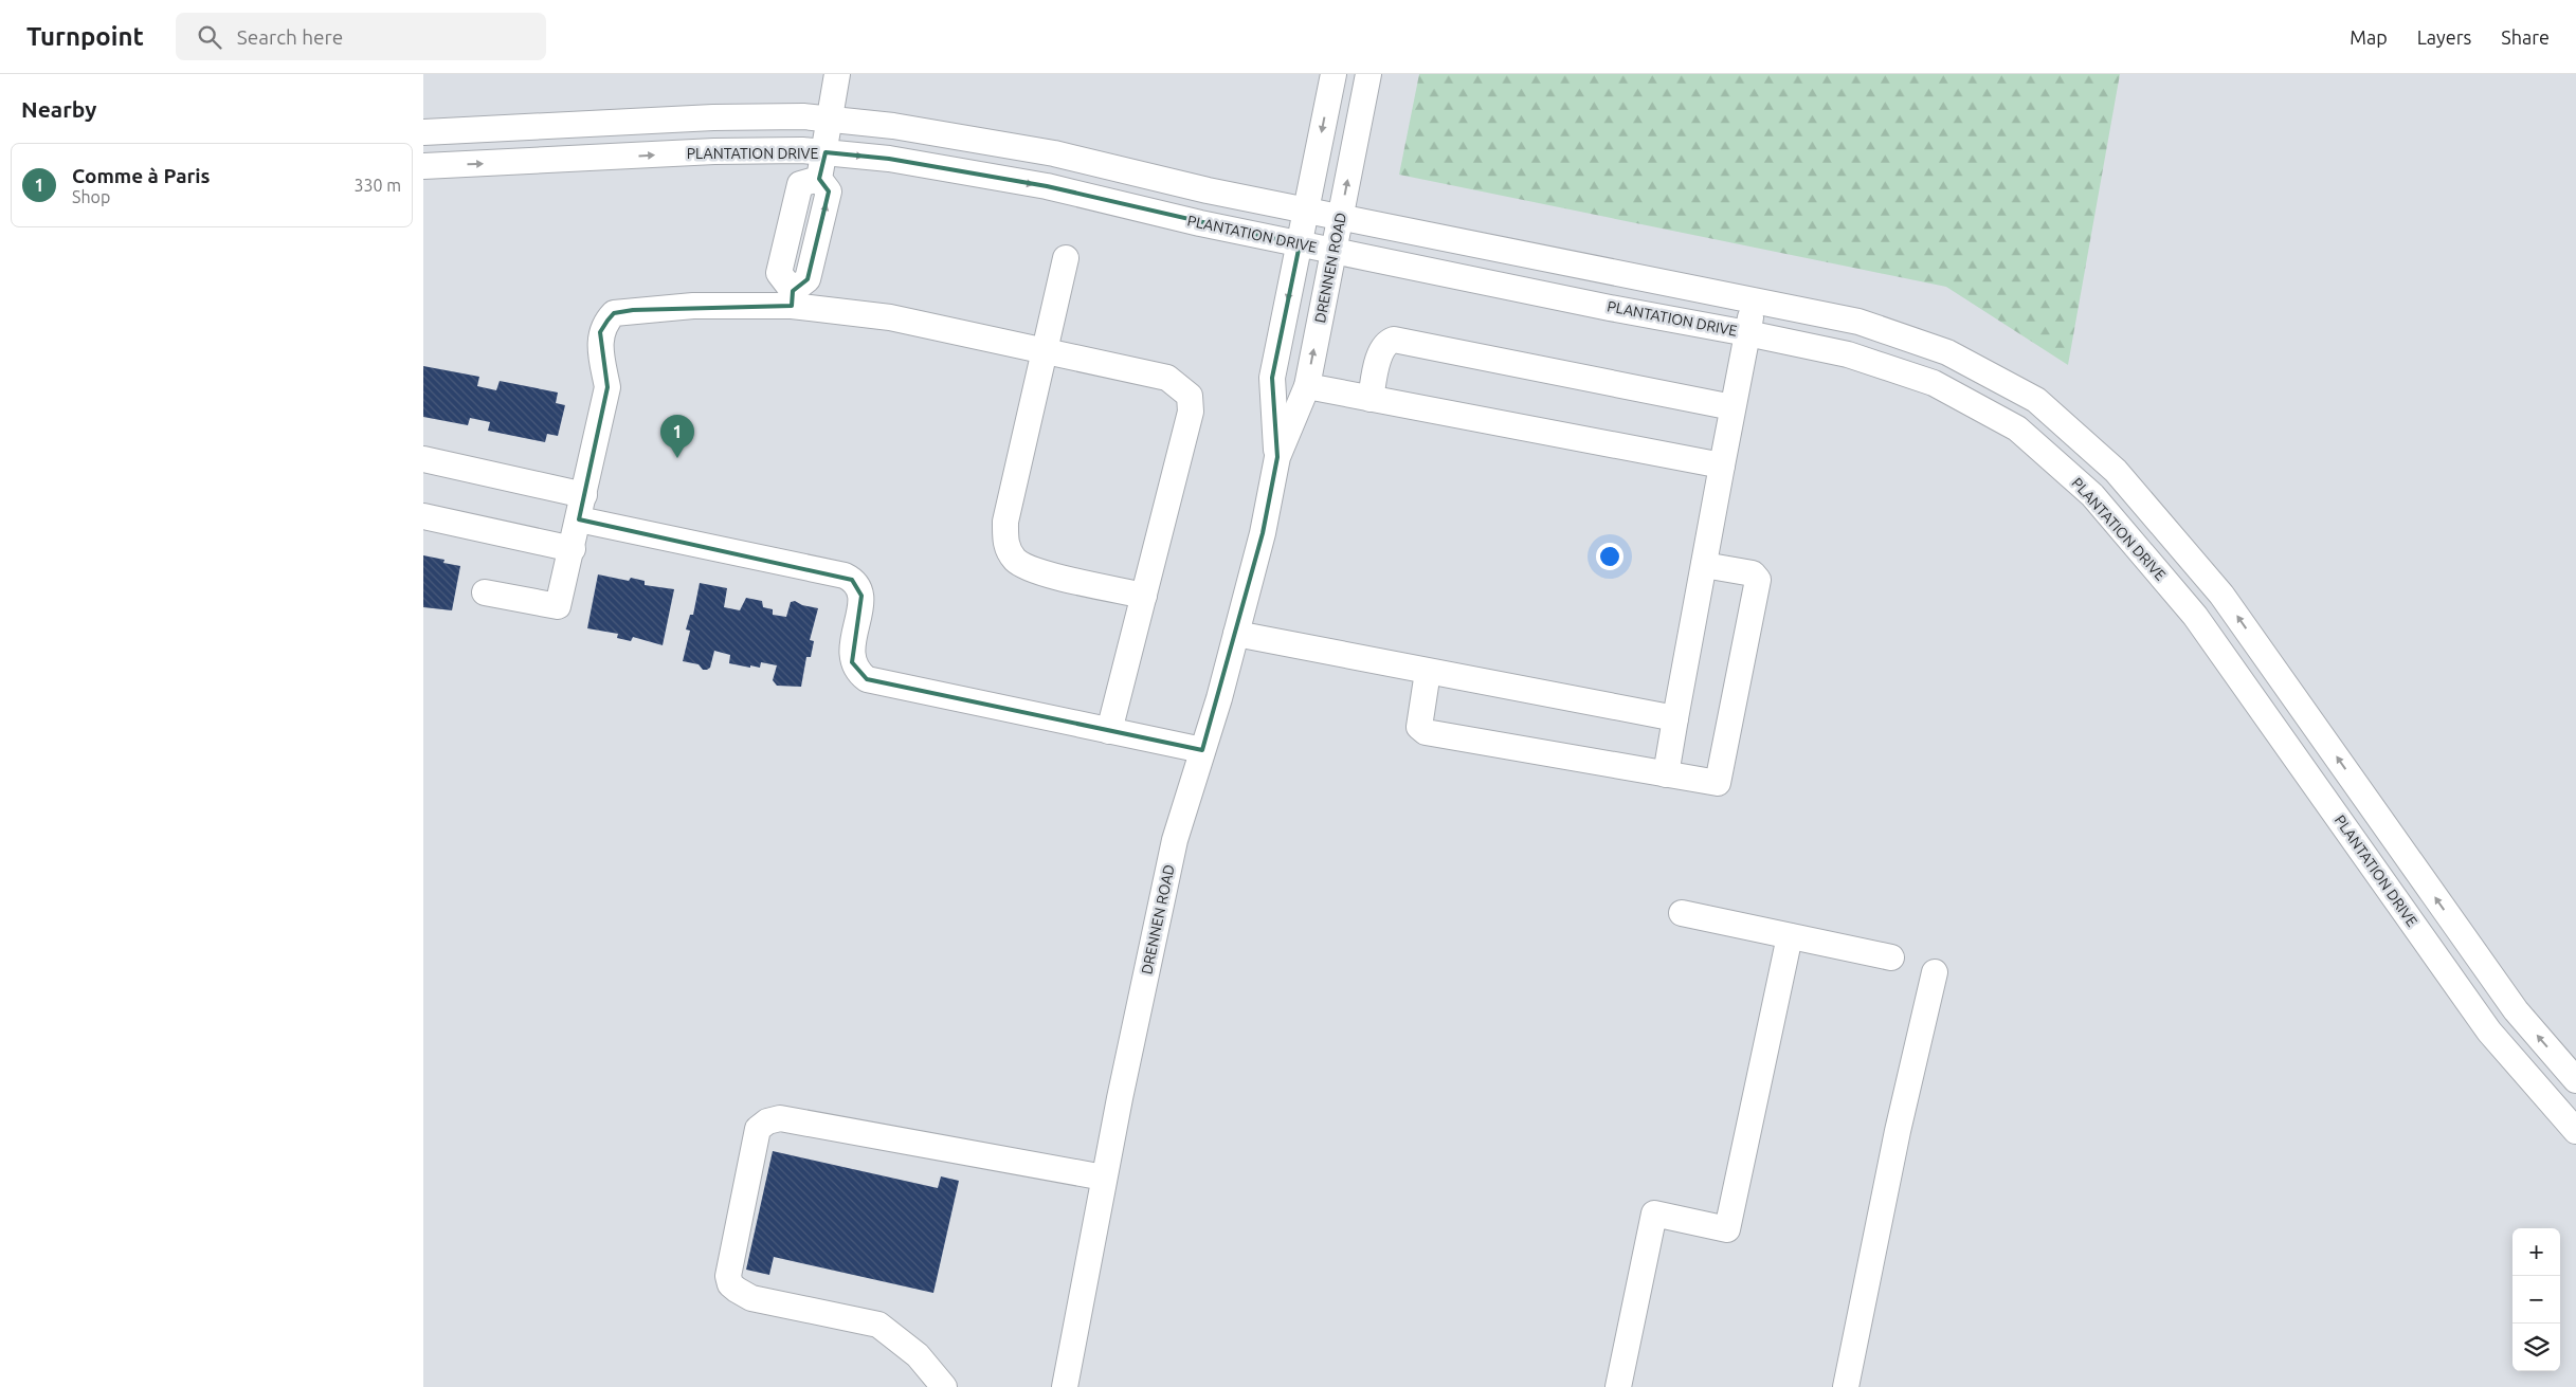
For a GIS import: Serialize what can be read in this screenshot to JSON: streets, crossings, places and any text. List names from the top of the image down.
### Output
{
  "streets": {
    "street": ["PLANTATION DRIVE", "DRENNEN ROAD"]
  },
  "crossings": [
    ["PLANTATION DRIVE", "DRENNEN ROAD"]
  ],
  "page": {
    "header": "Turnpoint",
    "search": "Search here",
    "nav": ["Map", "Layers", "Share"],
    "heading": "Nearby",
    "list": [
      {
        "mark": "1",
        "name": "Comme à Paris",
        "note": "Shop",
        "value": "330 m"
      }
    ],
    "pins": "1",
    "map_buttons": ["+", "−"]
  }
}
